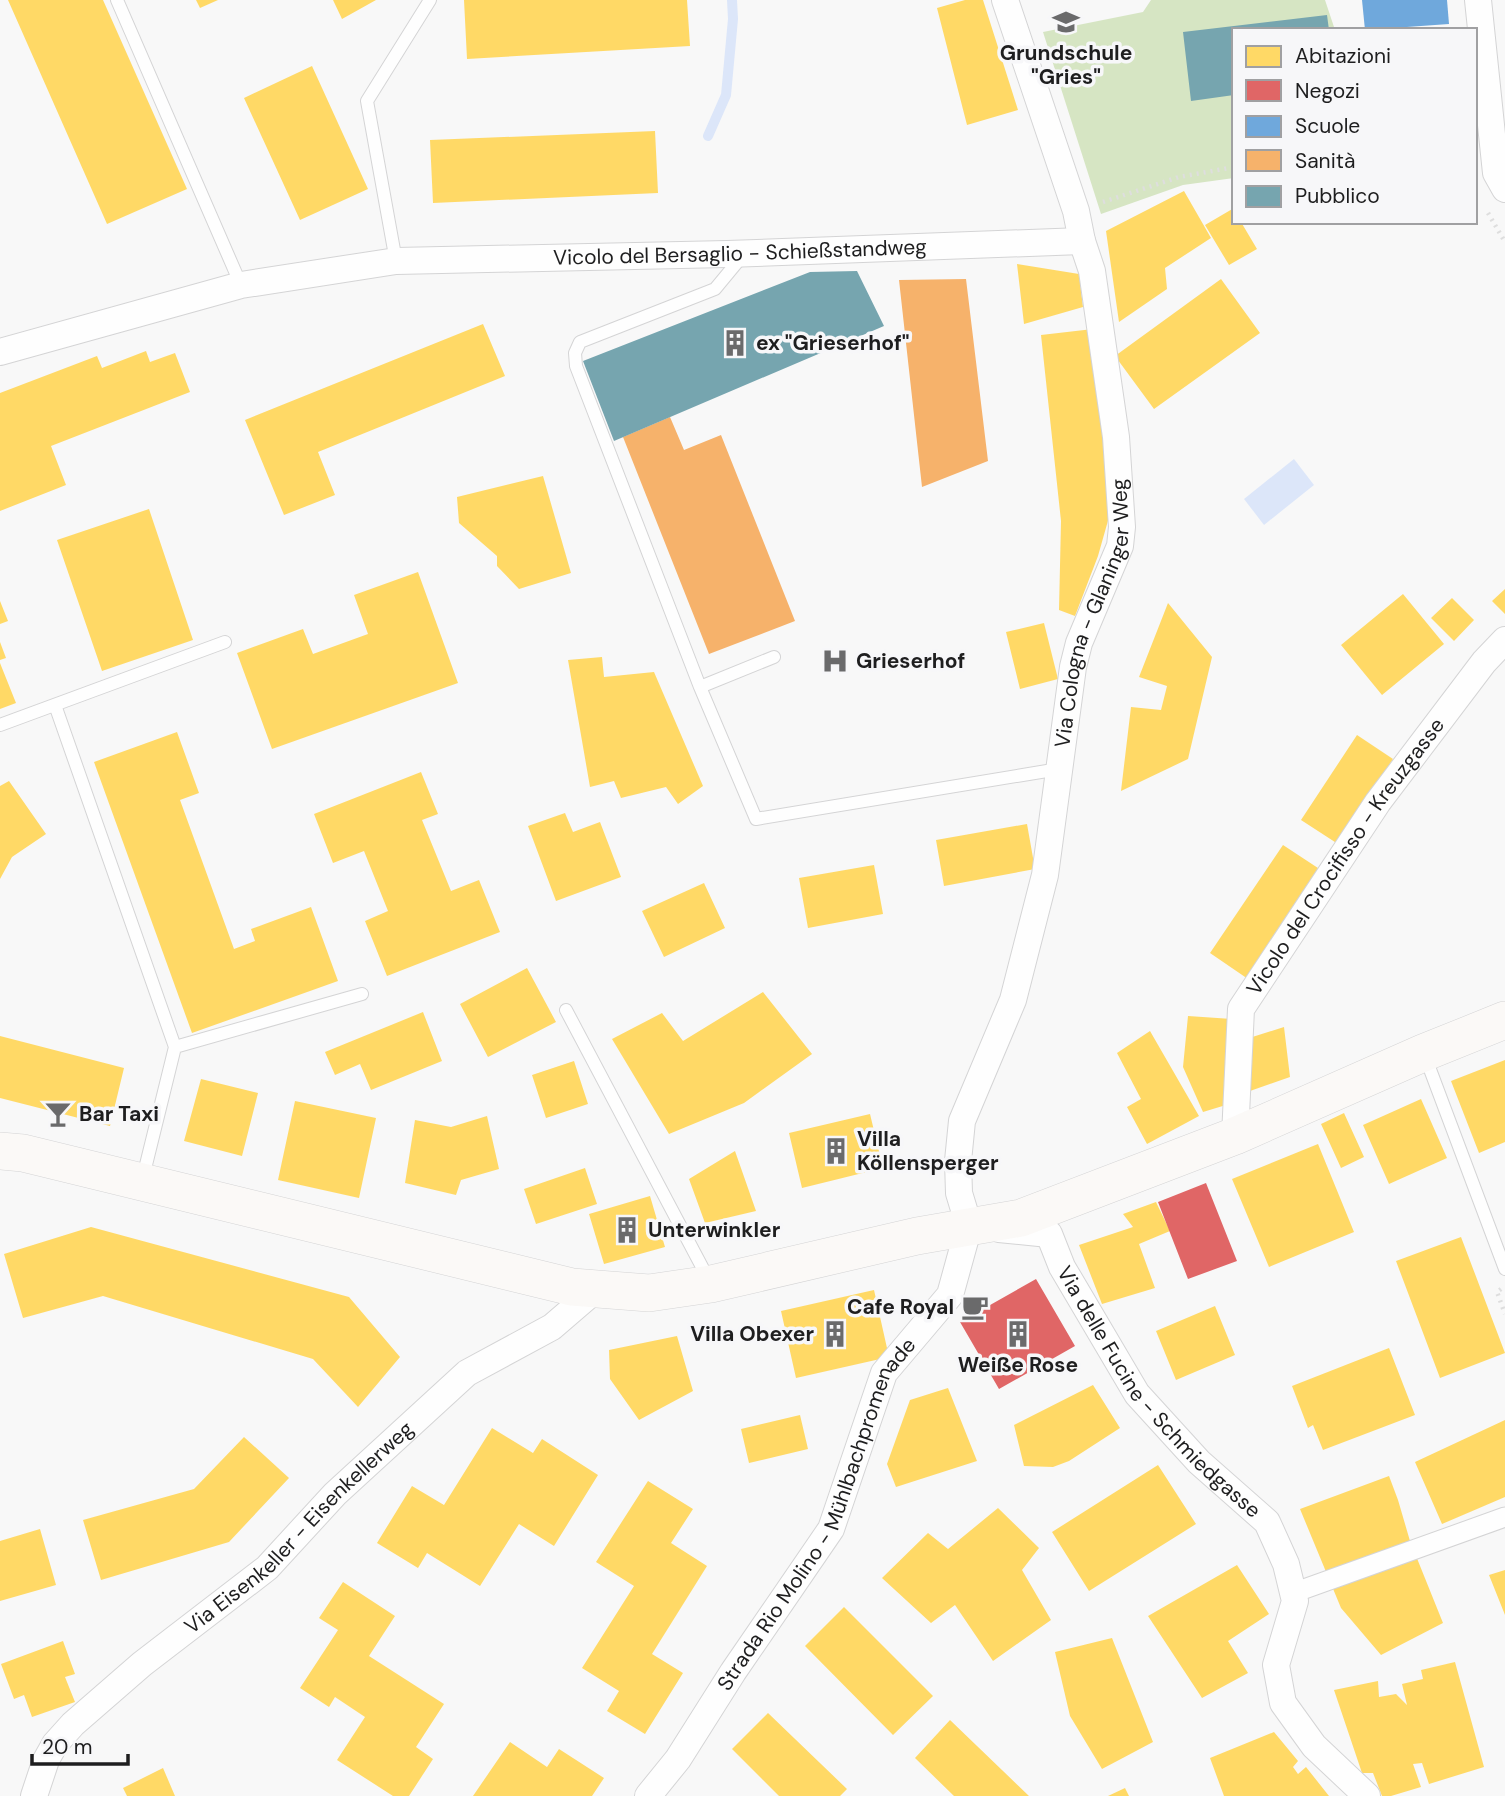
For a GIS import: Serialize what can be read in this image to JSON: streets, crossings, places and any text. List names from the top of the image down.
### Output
{
  "streets": {
    "street": [
      "Vicolo del Bersaglio - Schießstandweg",
      "Via Cologna - Glaninger Weg",
      "Vicolo del Crocifisso - Kreuzgasse",
      "Via delle Fucine - Schmiedgasse",
      "Strada Rio Molino - Mühlbachpromenade",
      "Via Eisenkeller - Eisenkellerweg"
    ]
  },
  "crossings": [
    ["Vicolo del Bersaglio - Schießstandweg", "Via Cologna - Glaninger Weg"],
    ["Via Cologna - Glaninger Weg", "Via delle Fucine - Schmiedgasse"],
    ["Via Cologna - Glaninger Weg", "Strada Rio Molino - Mühlbachpromenade"],
    ["Via delle Fucine - Schmiedgasse", "Strada Rio Molino - Mühlbachpromenade"]
  ],
  "places": {
    "school or university": ["Grundschule \"Gries\""],
    "building": [
      "ex \"Grieserhof\"",
      "Villa Köllensperger",
      "Unterwinkler",
      "Villa Obexer",
      "Weiße Rose"
    ],
    "hospital": ["Grieserhof"],
    "bar": ["Bar Taxi"],
    "cafe": ["Cafe Royal"]
  },
  "legend": [
    "Abitazioni",
    "Negozi",
    "Scuole",
    "Sanità",
    "Pubblico"
  ],
  "scale_bar": "20 m"
}
